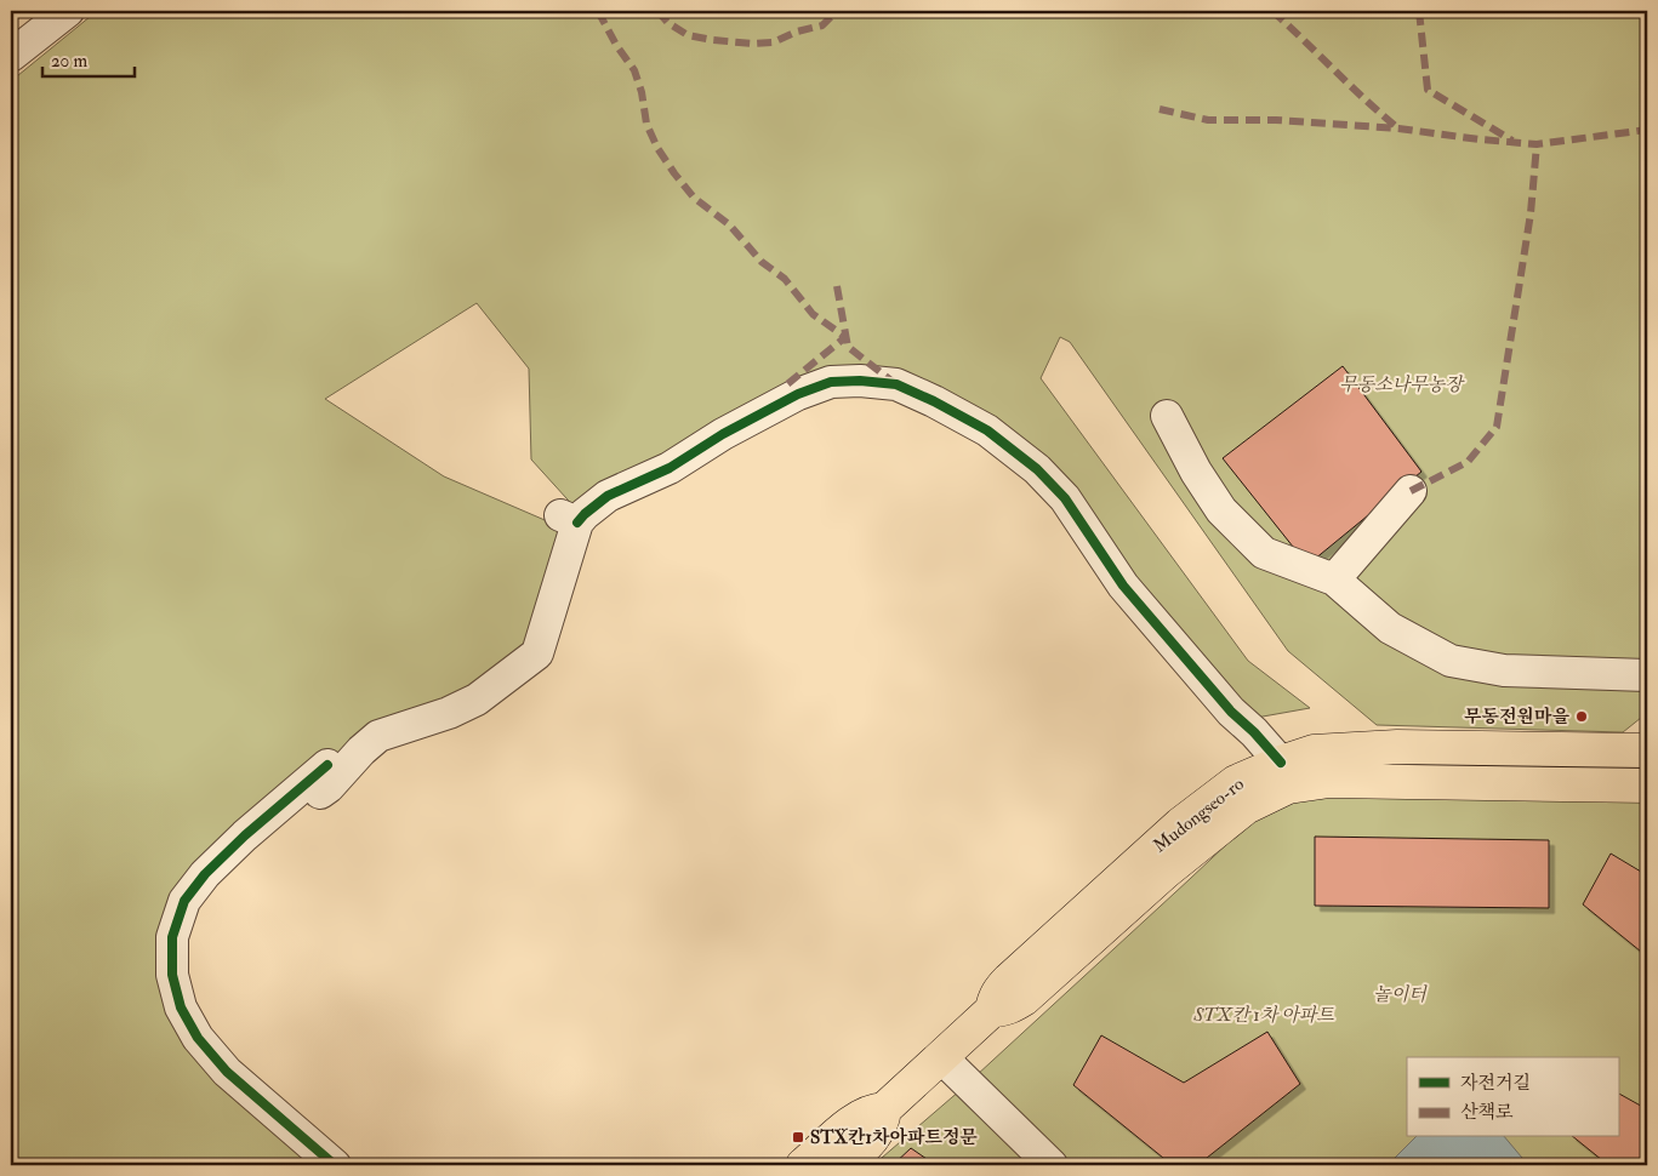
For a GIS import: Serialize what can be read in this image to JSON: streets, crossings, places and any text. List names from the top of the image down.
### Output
{
  "streets": {
    "main road": ["Mudongseo-ro"]
  },
  "parks": ["무동소나무농장", "놀이터", "STX칸 1차 아파트"],
  "places": {
    "other": ["무동전원마을"],
    "transit": ["STX칸1차아파트정문"]
  },
  "legend": ["자전거길", "산책로"],
  "scale_bar": "20 m"
}
